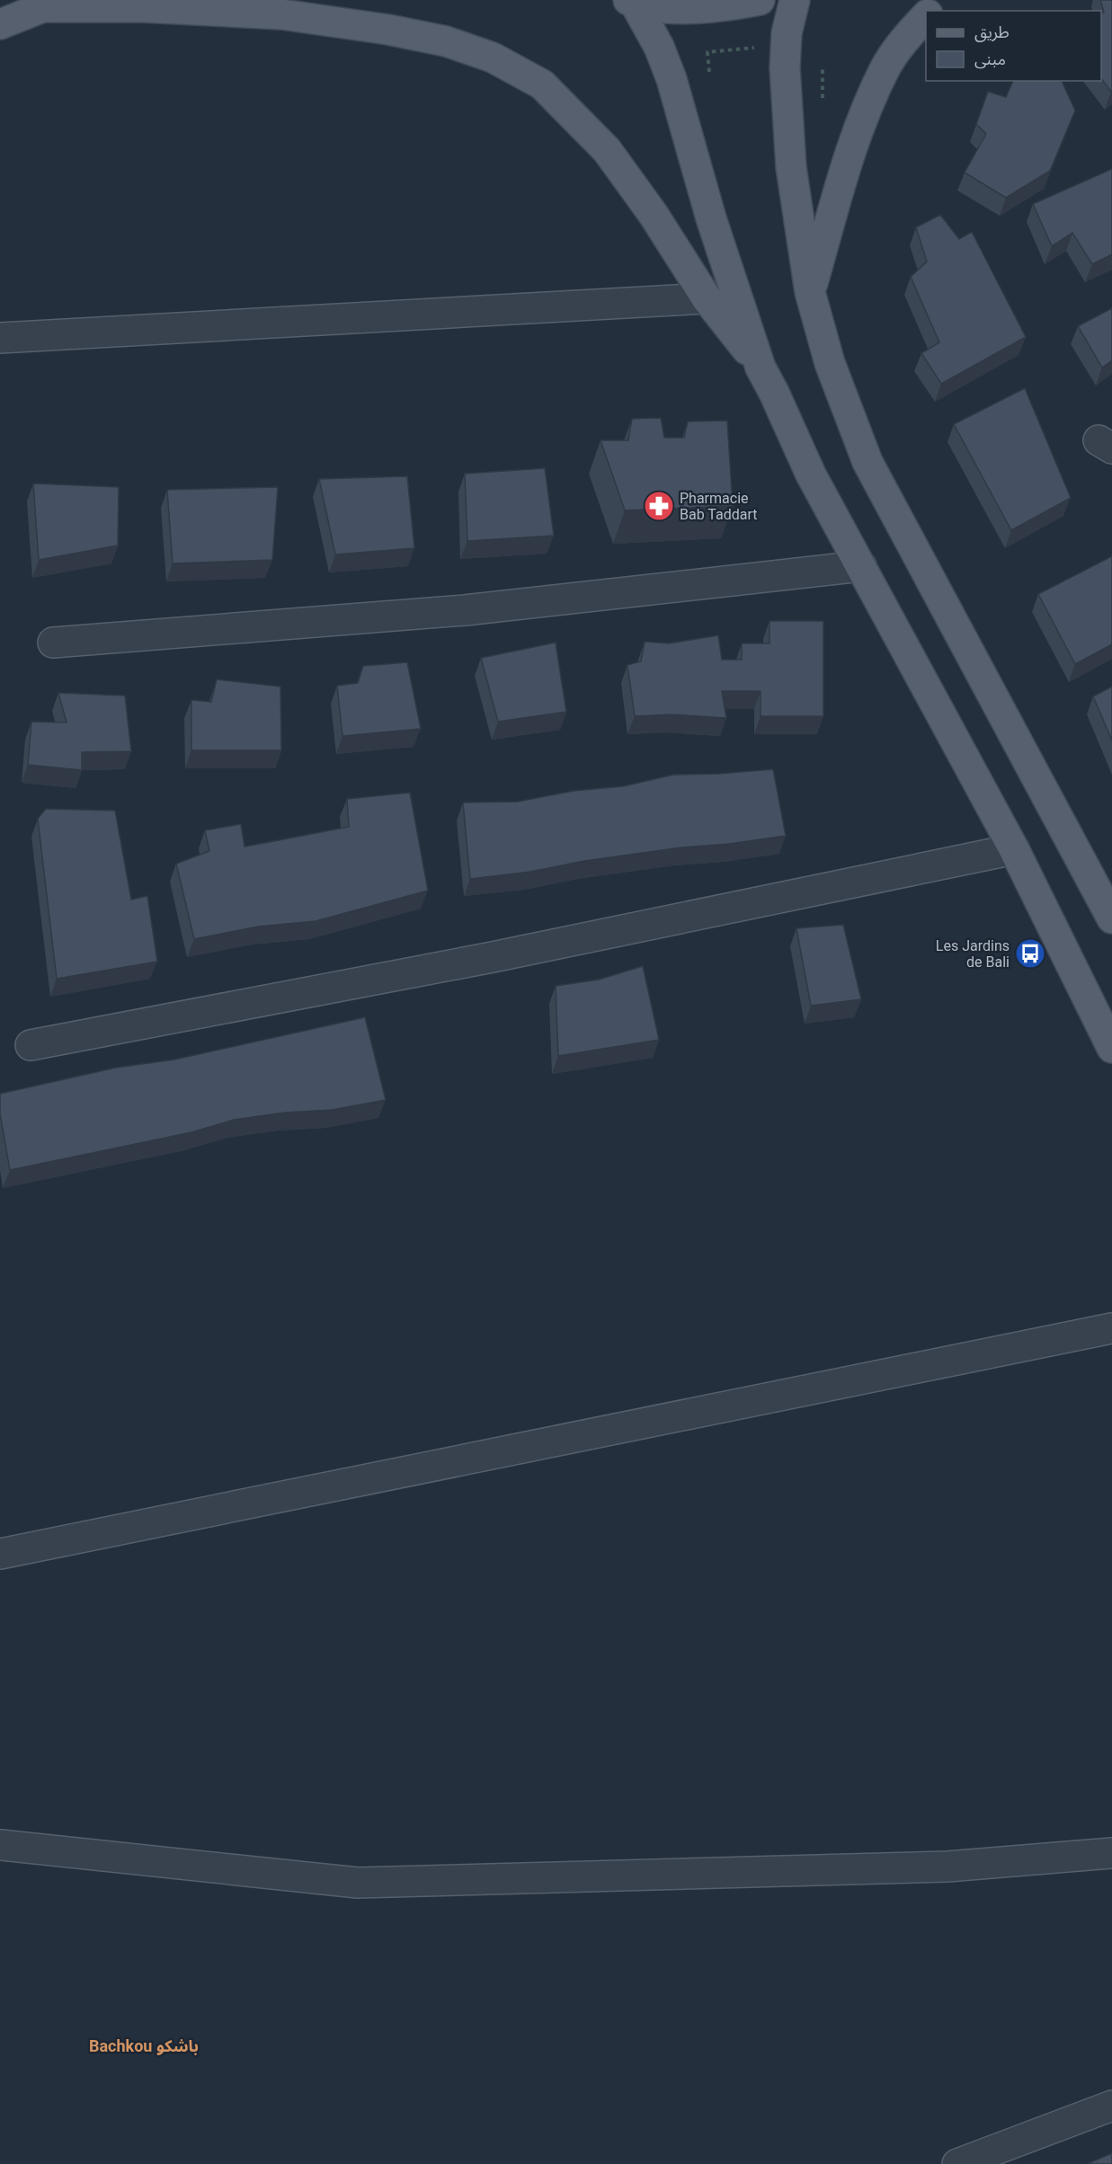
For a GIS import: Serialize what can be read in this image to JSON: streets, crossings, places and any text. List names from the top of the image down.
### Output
{
  "districts": ["Bachkou باشكو"],
  "places": {
    "pharmacy": ["Pharmacie Bab Taddart"],
    "bus stop": ["Les Jardins de Bali"]
  },
  "legend": ["طريق", "مبنى"]
}
